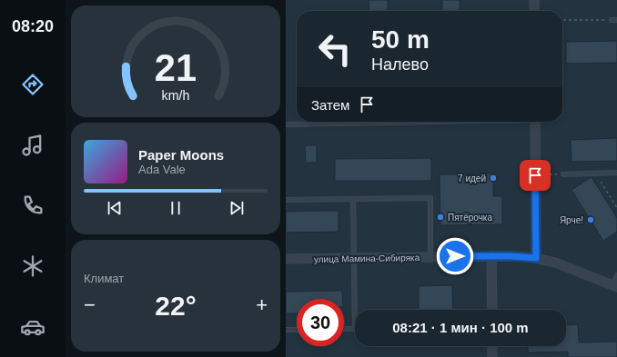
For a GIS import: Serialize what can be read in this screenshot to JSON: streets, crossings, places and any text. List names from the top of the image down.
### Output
{
  "streets": {
    "street": ["улица Мамина-Сибиряка"]
  },
  "places": ["7 идей", "Пятёрочка", "Ярче!"],
  "page": {
    "tabs": "08:20",
    "turn": ["50 m", "Налево"],
    "then": "Затем",
    "song": ["Paper Moons", "Ada Vale"],
    "tile": "Климат",
    "heat": ["−", "22°", "+"],
    "limit": "30",
    "trip": "08:21 · 1 мин · 100 m",
    "gauge": ["21", "km/h"]
  }
}
